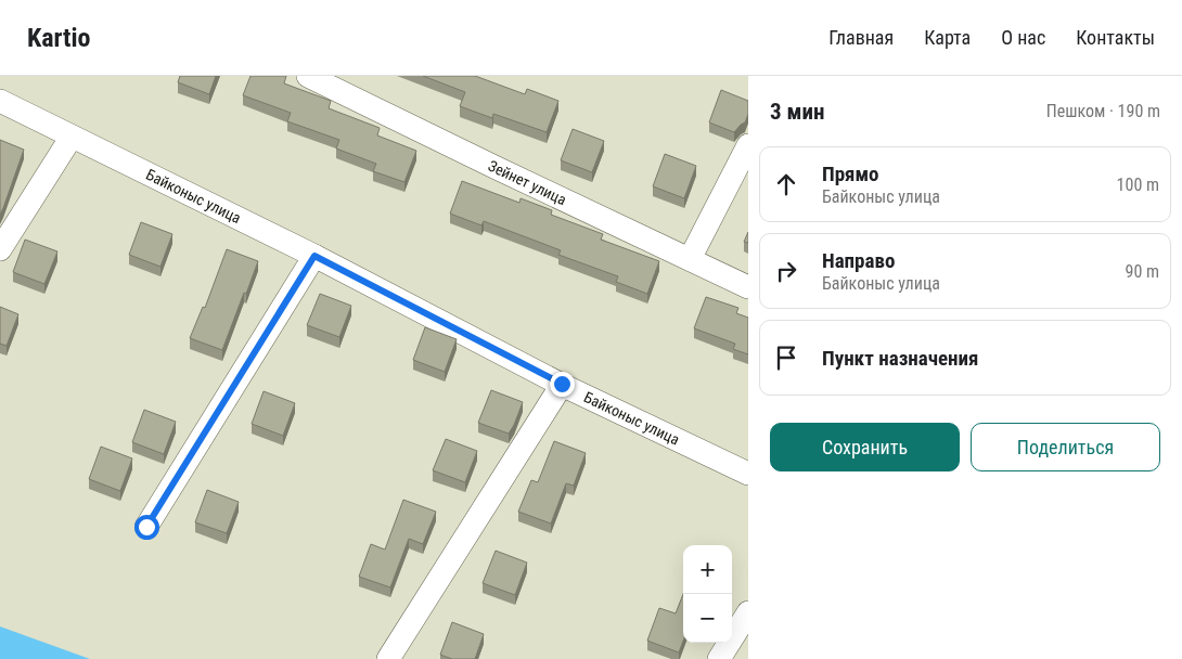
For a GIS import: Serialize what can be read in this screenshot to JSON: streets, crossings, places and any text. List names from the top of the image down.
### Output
{
  "streets": {
    "street": ["Зейнет улица", "Байконыс улица"]
  },
  "page": {
    "header": "Kartio",
    "nav": [
      "Главная",
      "Карта",
      "О нас",
      "Контакты"
    ],
    "heading": ["3 мин", "Пешком · 190 m"],
    "list": [
      ["Прямо", "Байконыс улица", "100 m"],
      ["Направо", "Байконыс улица", "90 m"],
      "Пункт назначения"
    ],
    "buttons": ["Сохранить", "Поделиться"],
    "map_buttons": ["+", "−"]
  }
}
